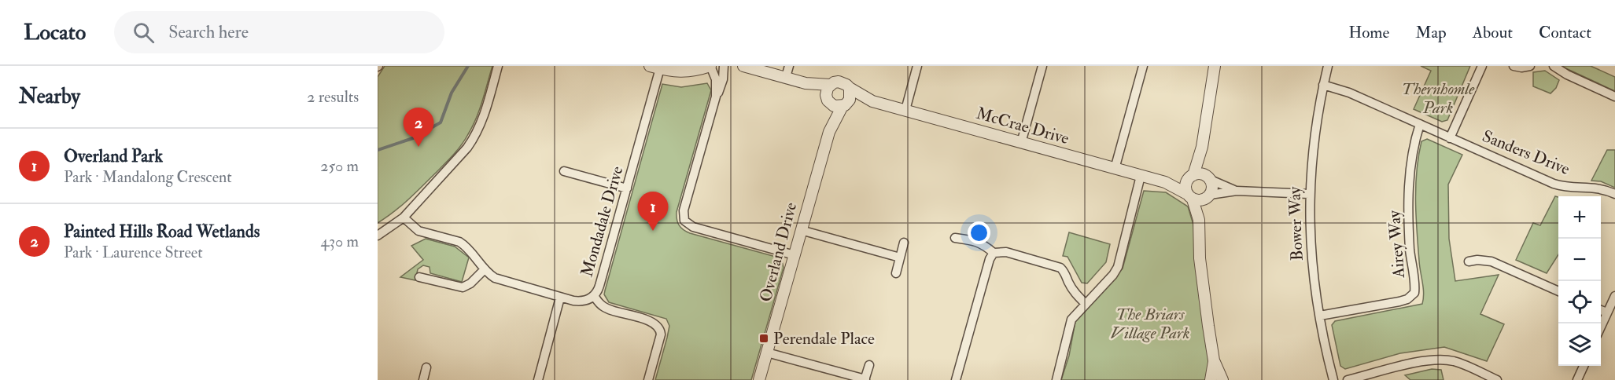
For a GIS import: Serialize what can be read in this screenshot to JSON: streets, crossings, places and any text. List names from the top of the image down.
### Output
{
  "streets": {
    "street": [
      "McCrae Drive",
      "Sanders Drive",
      "Mondadale Drive",
      "Bower Way",
      "Airey Way",
      "Overland Drive"
    ]
  },
  "crossings": [
    ["McCrae Drive", "Overland Drive"],
    ["Sanders Drive", "Bower Way"],
    ["Sanders Drive", "Airey Way"],
    ["Bower Way", "Airey Way"]
  ],
  "parks": ["Thernhomle Park", "The Briars Village Park"],
  "places": {
    "transit": ["Perendale Place"]
  },
  "page": {
    "header": "Locato",
    "search": "Search here",
    "nav": [
      "Home",
      "Map",
      "About",
      "Contact"
    ],
    "heading": ["Nearby", "2 results"],
    "pins": ["2", "1"],
    "list": [
      {
        "mark": "1",
        "name": "Overland Park",
        "note": "Park · Mandalong Crescent",
        "value": "250 m"
      },
      {
        "mark": "2",
        "name": "Painted Hills Road Wetlands",
        "note": "Park · Laurence Street",
        "value": "430 m"
      }
    ],
    "map_buttons": ["+", "−"]
  }
}
